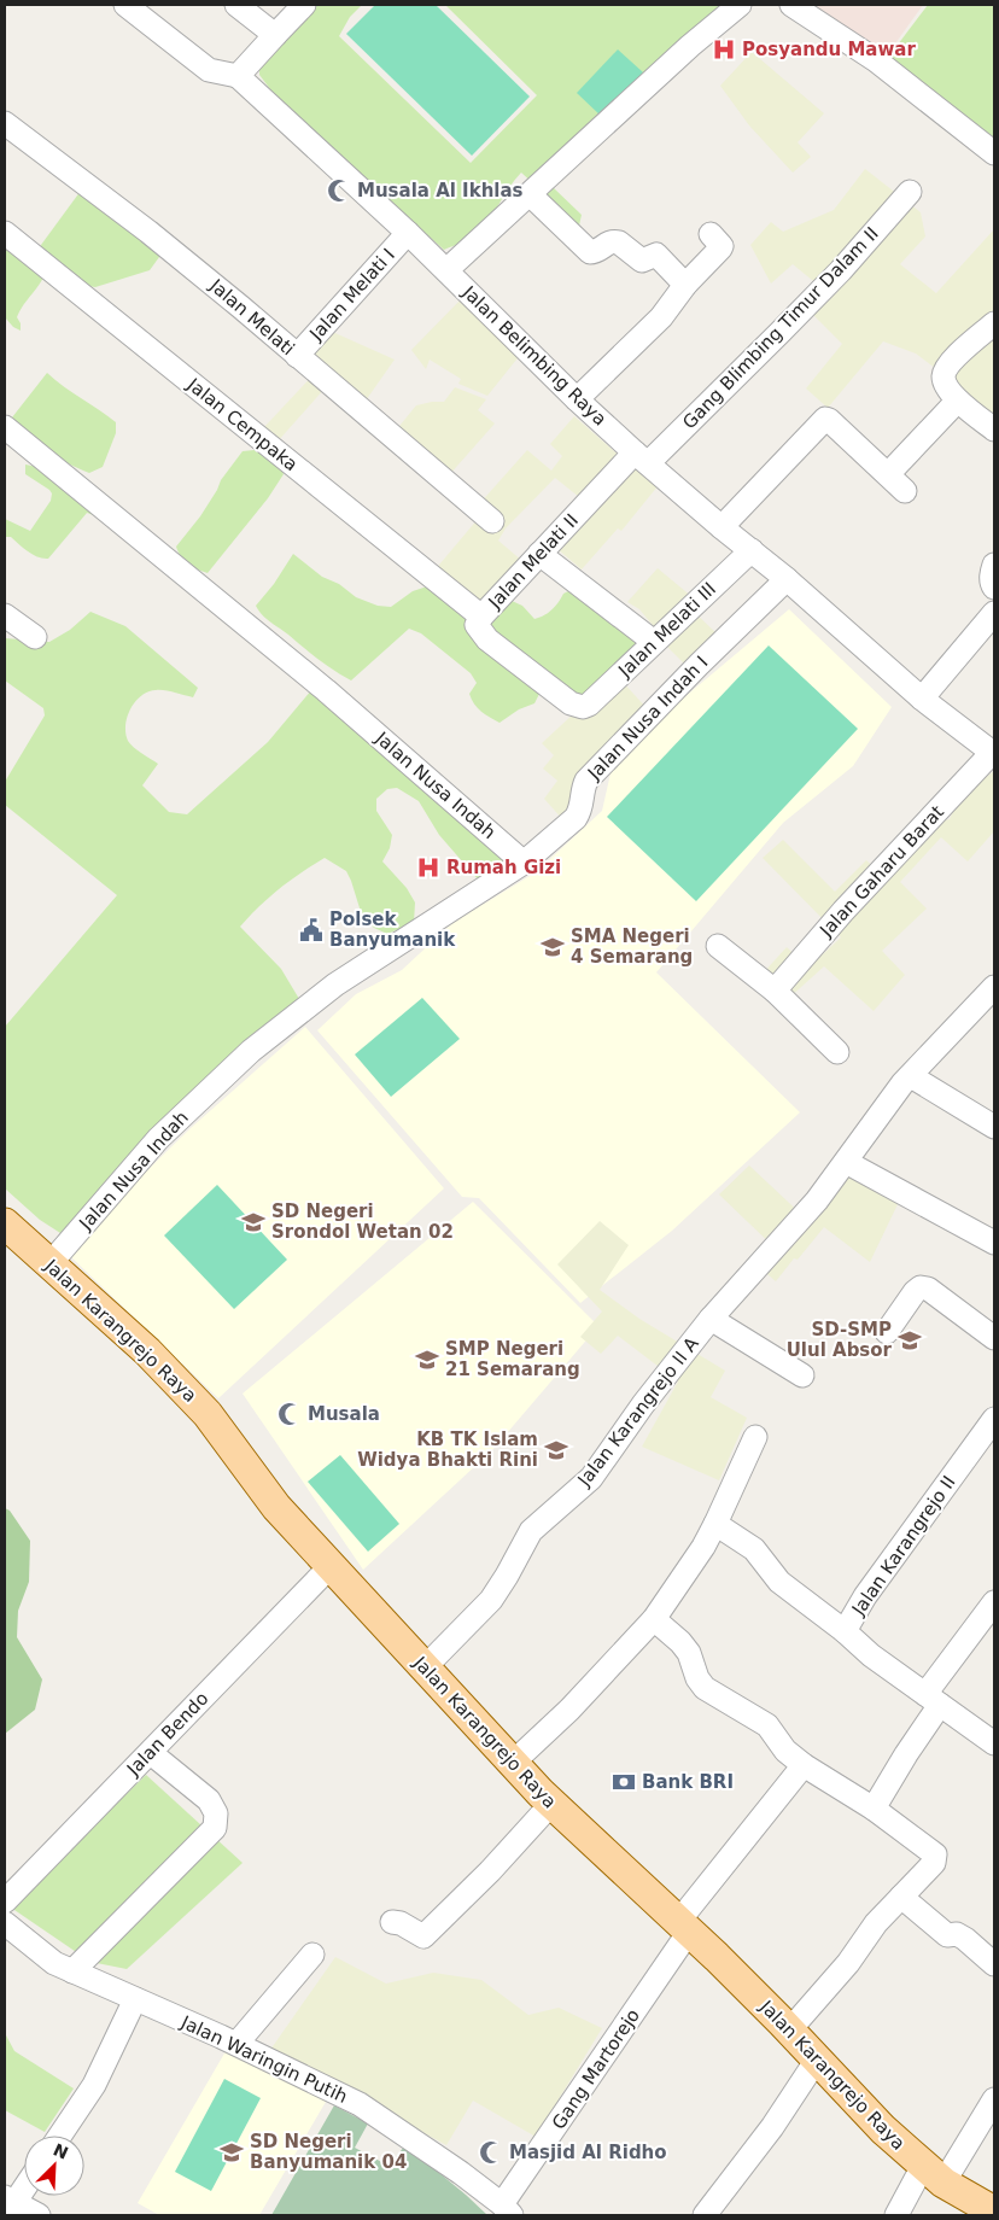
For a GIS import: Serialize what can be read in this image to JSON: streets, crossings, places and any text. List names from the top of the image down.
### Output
{
  "streets": {
    "main road": ["Jalan Karangrejo Raya"],
    "street": [
      "Jalan Melati I",
      "Jalan Melati",
      "Gang Blimbing Timur Dalam II",
      "Jalan Belimbing Raya",
      "Jalan Cempaka",
      "Jalan Melati II",
      "Jalan Melati III",
      "Jalan Nusa Indah I",
      "Jalan Nusa Indah",
      "Jalan Gaharu Barat",
      "Jalan Karangrejo II A",
      "Jalan Karangrejo II",
      "Jalan Bendo",
      "Jalan Waringin Putih",
      "Gang Martorejo"
    ]
  },
  "crossings": [
    ["Jalan Melati I", "Jalan Melati"],
    ["Jalan Melati I", "Jalan Belimbing Raya"],
    ["Gang Blimbing Timur Dalam II", "Jalan Belimbing Raya"],
    ["Gang Blimbing Timur Dalam II", "Jalan Melati II"],
    ["Jalan Belimbing Raya", "Jalan Melati II"],
    ["Jalan Belimbing Raya", "Jalan Melati III"],
    ["Jalan Belimbing Raya", "Jalan Nusa Indah I"],
    ["Jalan Belimbing Raya", "Jalan Gaharu Barat"],
    ["Jalan Cempaka", "Jalan Melati II"],
    ["Jalan Melati II", "Jalan Melati III"],
    ["Jalan Nusa Indah I", "Jalan Nusa Indah"],
    ["Jalan Nusa Indah", "Jalan Karangrejo Raya"],
    ["Jalan Karangrejo Raya", "Jalan Karangrejo II A"],
    ["Jalan Karangrejo Raya", "Jalan Bendo"],
    ["Jalan Karangrejo Raya", "Gang Martorejo"],
    ["Jalan Waringin Putih", "Gang Martorejo"]
  ],
  "places": {
    "hospital": ["Posyandu Mawar", "Rumah Gizi"],
    "mosque": ["Musala Al Ikhlas", "Musala", "Masjid Al Ridho"],
    "public building": ["Polsek Banyumanik"],
    "school or university": [
      "SMA Negeri 4 Semarang",
      "SD Negeri Srondol Wetan 02",
      "SD-SMP Ulul Absor",
      "SMP Negeri 21 Semarang",
      "KB TK Islam Widya Bhakti Rini",
      "SD Negeri Banyumanik 04"
    ],
    "bank": ["Bank BRI"]
  },
  "north": "top right"
}
